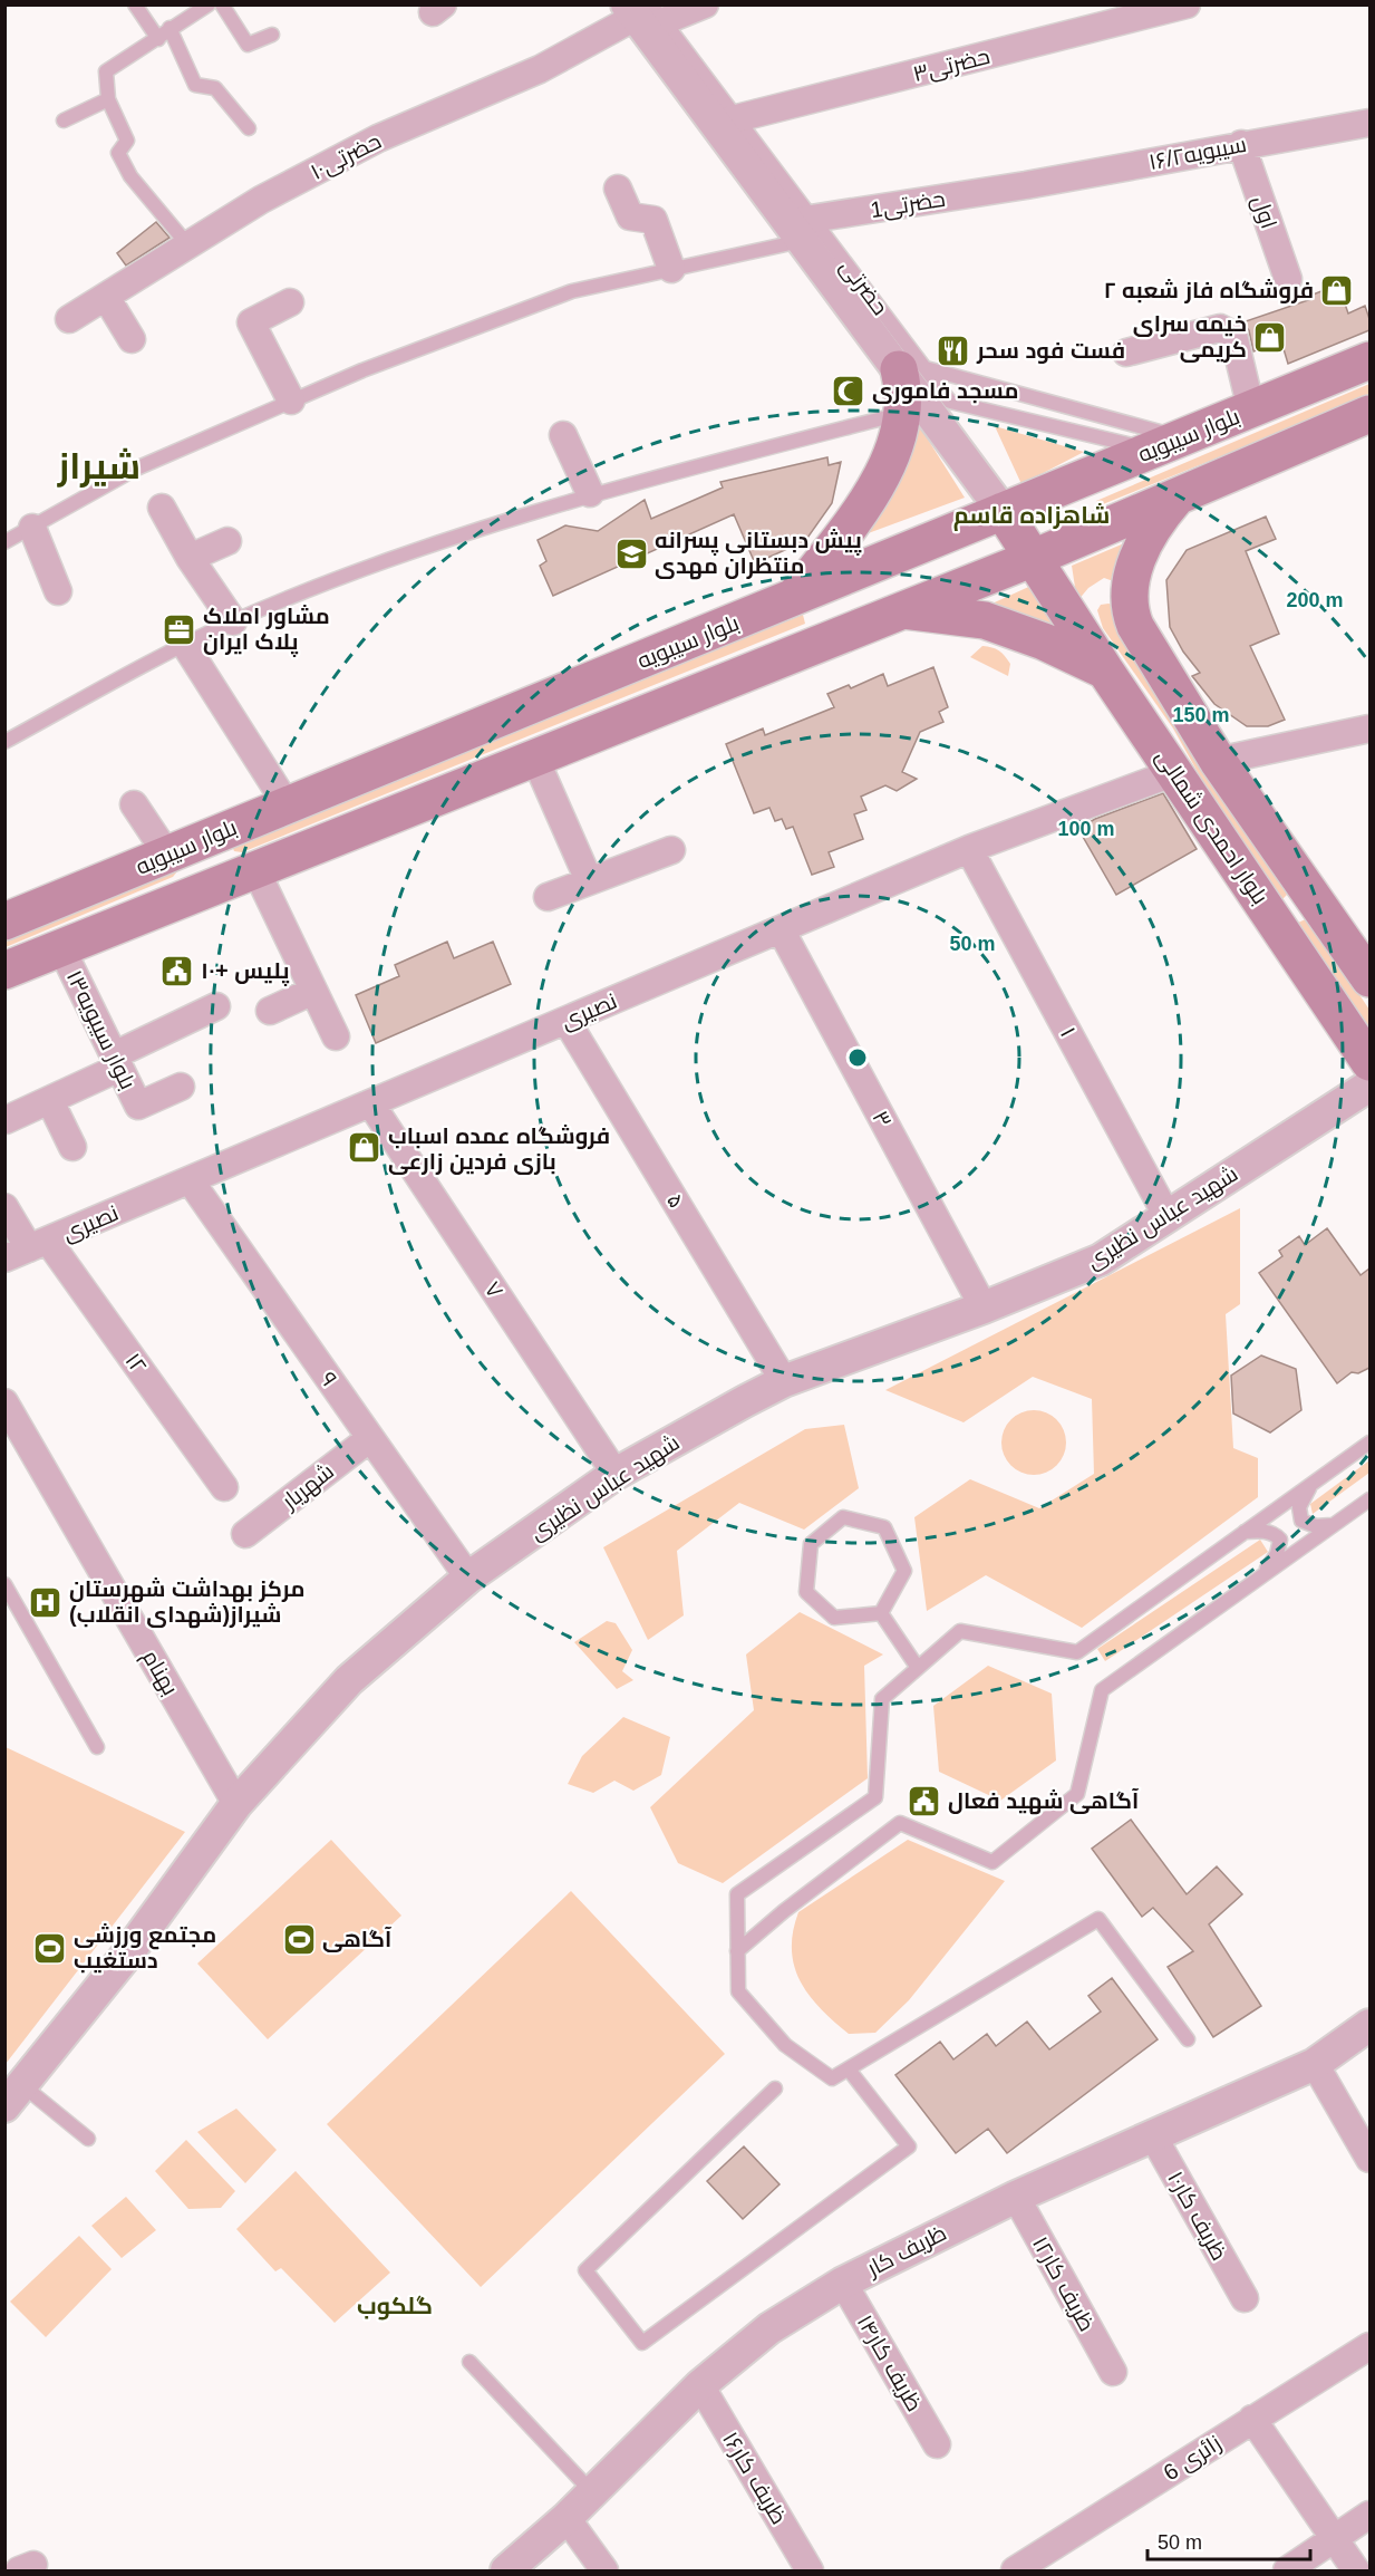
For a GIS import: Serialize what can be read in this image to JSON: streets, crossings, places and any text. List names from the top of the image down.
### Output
{
  "streets": {
    "main road": ["بلوار سیبویه", "بلوار احمدی شمالی"],
    "street": [
      "حضرتی۳",
      "سیبویه۱۶/۲",
      "حضرتی۱۰",
      "1حضرتی",
      "اول",
      "حضرتی",
      "نصیری",
      "بلوار سیبویه۱۳",
      "۱",
      "۳",
      "۵",
      "شهید عباس نظیری",
      "۷",
      "۱۲",
      "۹",
      "شهریار",
      "بهنام",
      "ظریف کار۱۰",
      "ظریف کار",
      "ظریف کار۱۲",
      "ظریف کار۱۴",
      "6 زائری",
      "ظریف کار۱۶"
    ]
  },
  "crossings": [
    ["حضرتی۳", "حضرتی"],
    ["سیبویه۱۶/۲", "1حضرتی"],
    ["سیبویه۱۶/۲", "اول"],
    ["حضرتی۱۰", "حضرتی"],
    ["1حضرتی", "حضرتی"],
    ["حضرتی", "بلوار سیبویه"],
    ["حضرتی", "بلوار احمدی شمالی"],
    ["بلوار سیبویه", "بلوار احمدی شمالی"],
    ["بلوار سیبویه", "بلوار سیبویه۱۳"],
    ["بلوار احمدی شمالی", "نصیری"],
    ["نصیری", "۱"],
    ["نصیری", "۳"],
    ["نصیری", "۵"],
    ["نصیری", "۷"],
    ["نصیری", "۱۲"],
    ["نصیری", "۹"],
    ["۱", "شهید عباس نظیری"],
    ["۳", "شهید عباس نظیری"],
    ["۵", "شهید عباس نظیری"],
    ["شهید عباس نظیری", "۷"],
    ["شهید عباس نظیری", "۹"],
    ["شهید عباس نظیری", "بهنام"],
    ["۹", "شهریار"],
    ["ظریف کار۱۰", "ظریف کار"],
    ["ظریف کار", "ظریف کار۱۲"],
    ["ظریف کار", "ظریف کار۱۴"],
    ["ظریف کار", "ظریف کار۱۶"]
  ],
  "districts": ["شیراز", "شاهزاده قاسم", "گلکوب"],
  "places": {
    "shop": ["فروشگاه فاز شعبه ۲", "خیمه سرای کریمی", "فروشگاه عمده اسباب بازی فردین زارعی"],
    "restaurant": ["فست فود سحر"],
    "mosque": ["مسجد فاموری"],
    "school or university": ["پیش دبستانی پسرانه منتظران مهدی"],
    "office": ["مشاور املاک پلاک ایران"],
    "public building": ["پلیس +۱۰", "آگاهی شهید فعال"],
    "hospital": ["مرکز بهداشت شهرستان شیراز(شهدای انقلاب)"],
    "sports": ["آگاهی", "مجتمع ورزشی دستغیب"]
  },
  "scale_bar": "50 m",
  "rings": [
    "200 m",
    "150 m",
    "100 m",
    "50 m"
  ]
}
